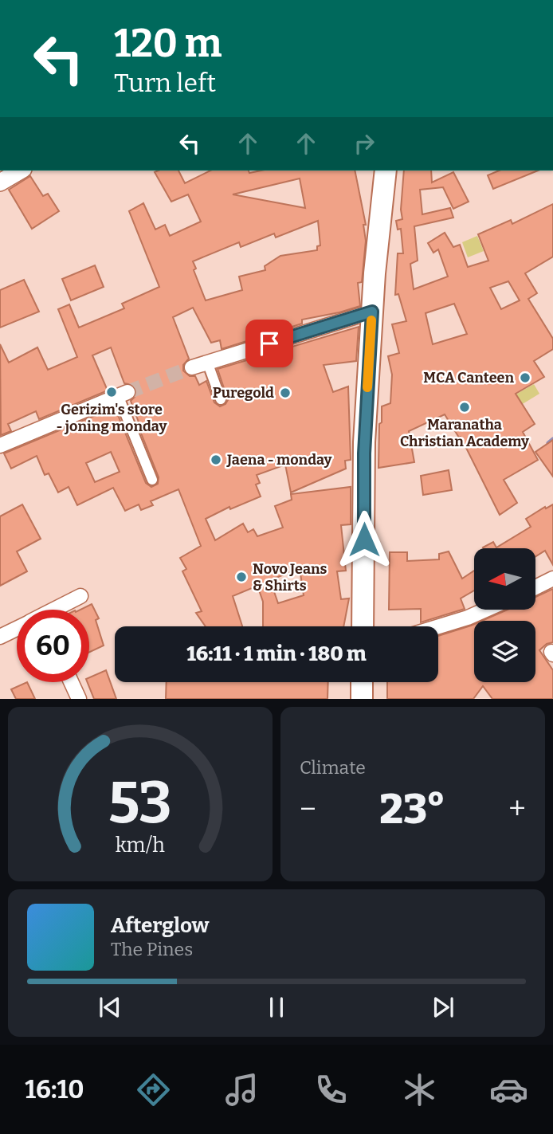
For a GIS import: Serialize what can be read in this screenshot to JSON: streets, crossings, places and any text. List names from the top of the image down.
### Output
{
  "places": [
    "MCA Canteen",
    "Gerizim's store - joning monday",
    "Puregold",
    "Maranatha Christian Academy",
    "Jaena - monday",
    "Novo Jeans & Shirts"
  ],
  "north": "left",
  "page": {
    "turn": ["120 m", "Turn left"],
    "limit": "60",
    "trip": "16:11 · 1 min · 180 m",
    "tile": "Climate",
    "heat": ["−", "23°", "+"],
    "song": ["Afterglow", "The Pines"],
    "tabs": "16:10",
    "gauge": ["53", "km/h"]
  }
}
